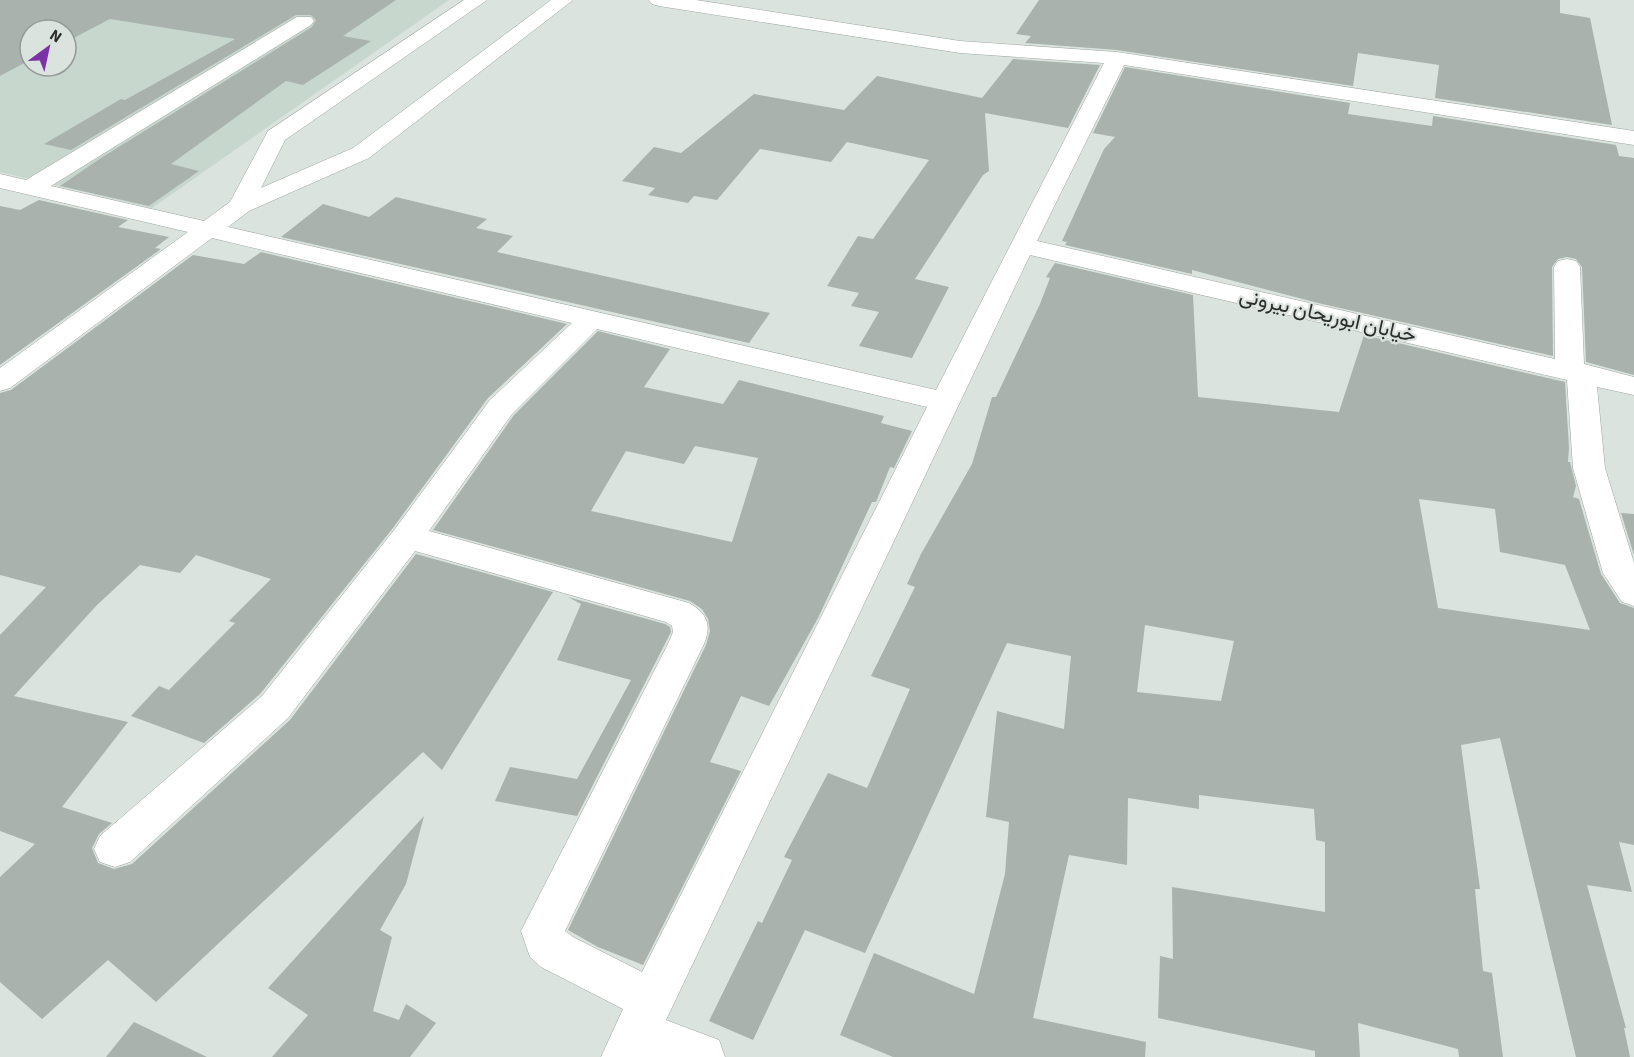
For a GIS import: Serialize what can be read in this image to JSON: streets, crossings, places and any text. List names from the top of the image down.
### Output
{
  "streets": {
    "street": ["خیابان ابوریحان بیرونی"]
  },
  "north": "top right"
}
